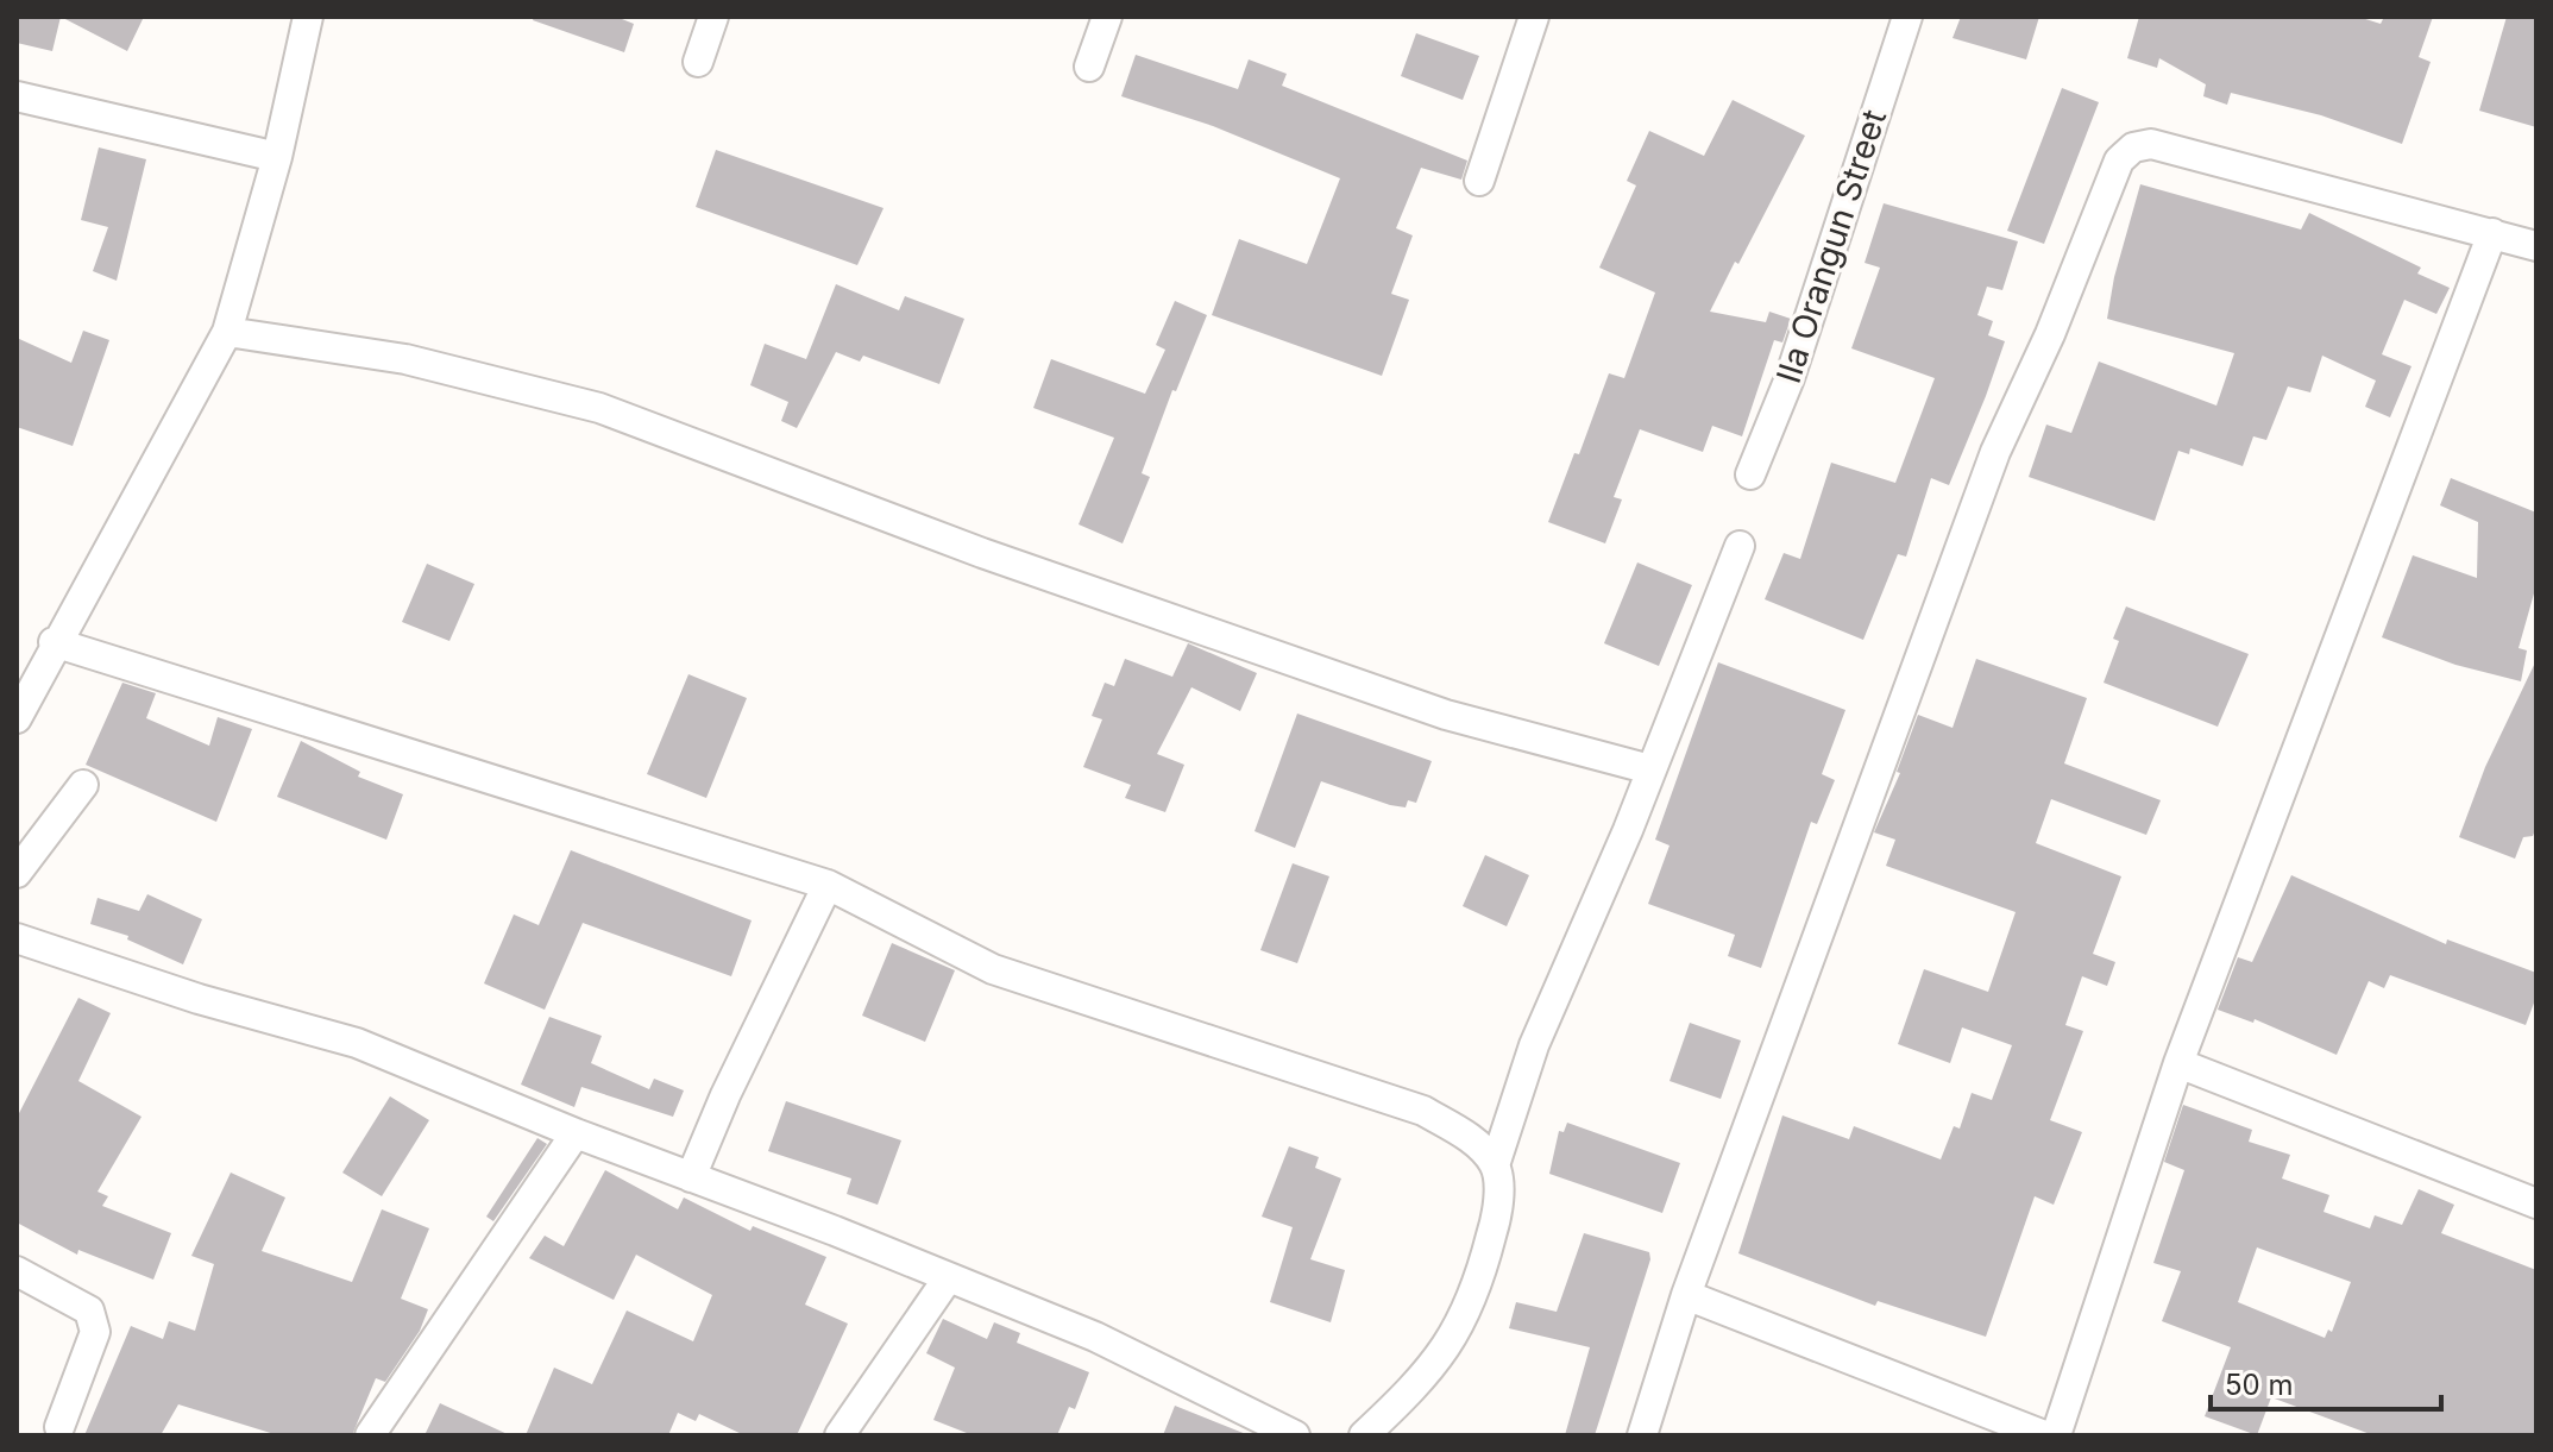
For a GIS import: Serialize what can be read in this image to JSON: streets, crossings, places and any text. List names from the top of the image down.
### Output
{
  "streets": {
    "street": ["Ila Orangun Street"]
  },
  "scale_bar": "50 m"
}
